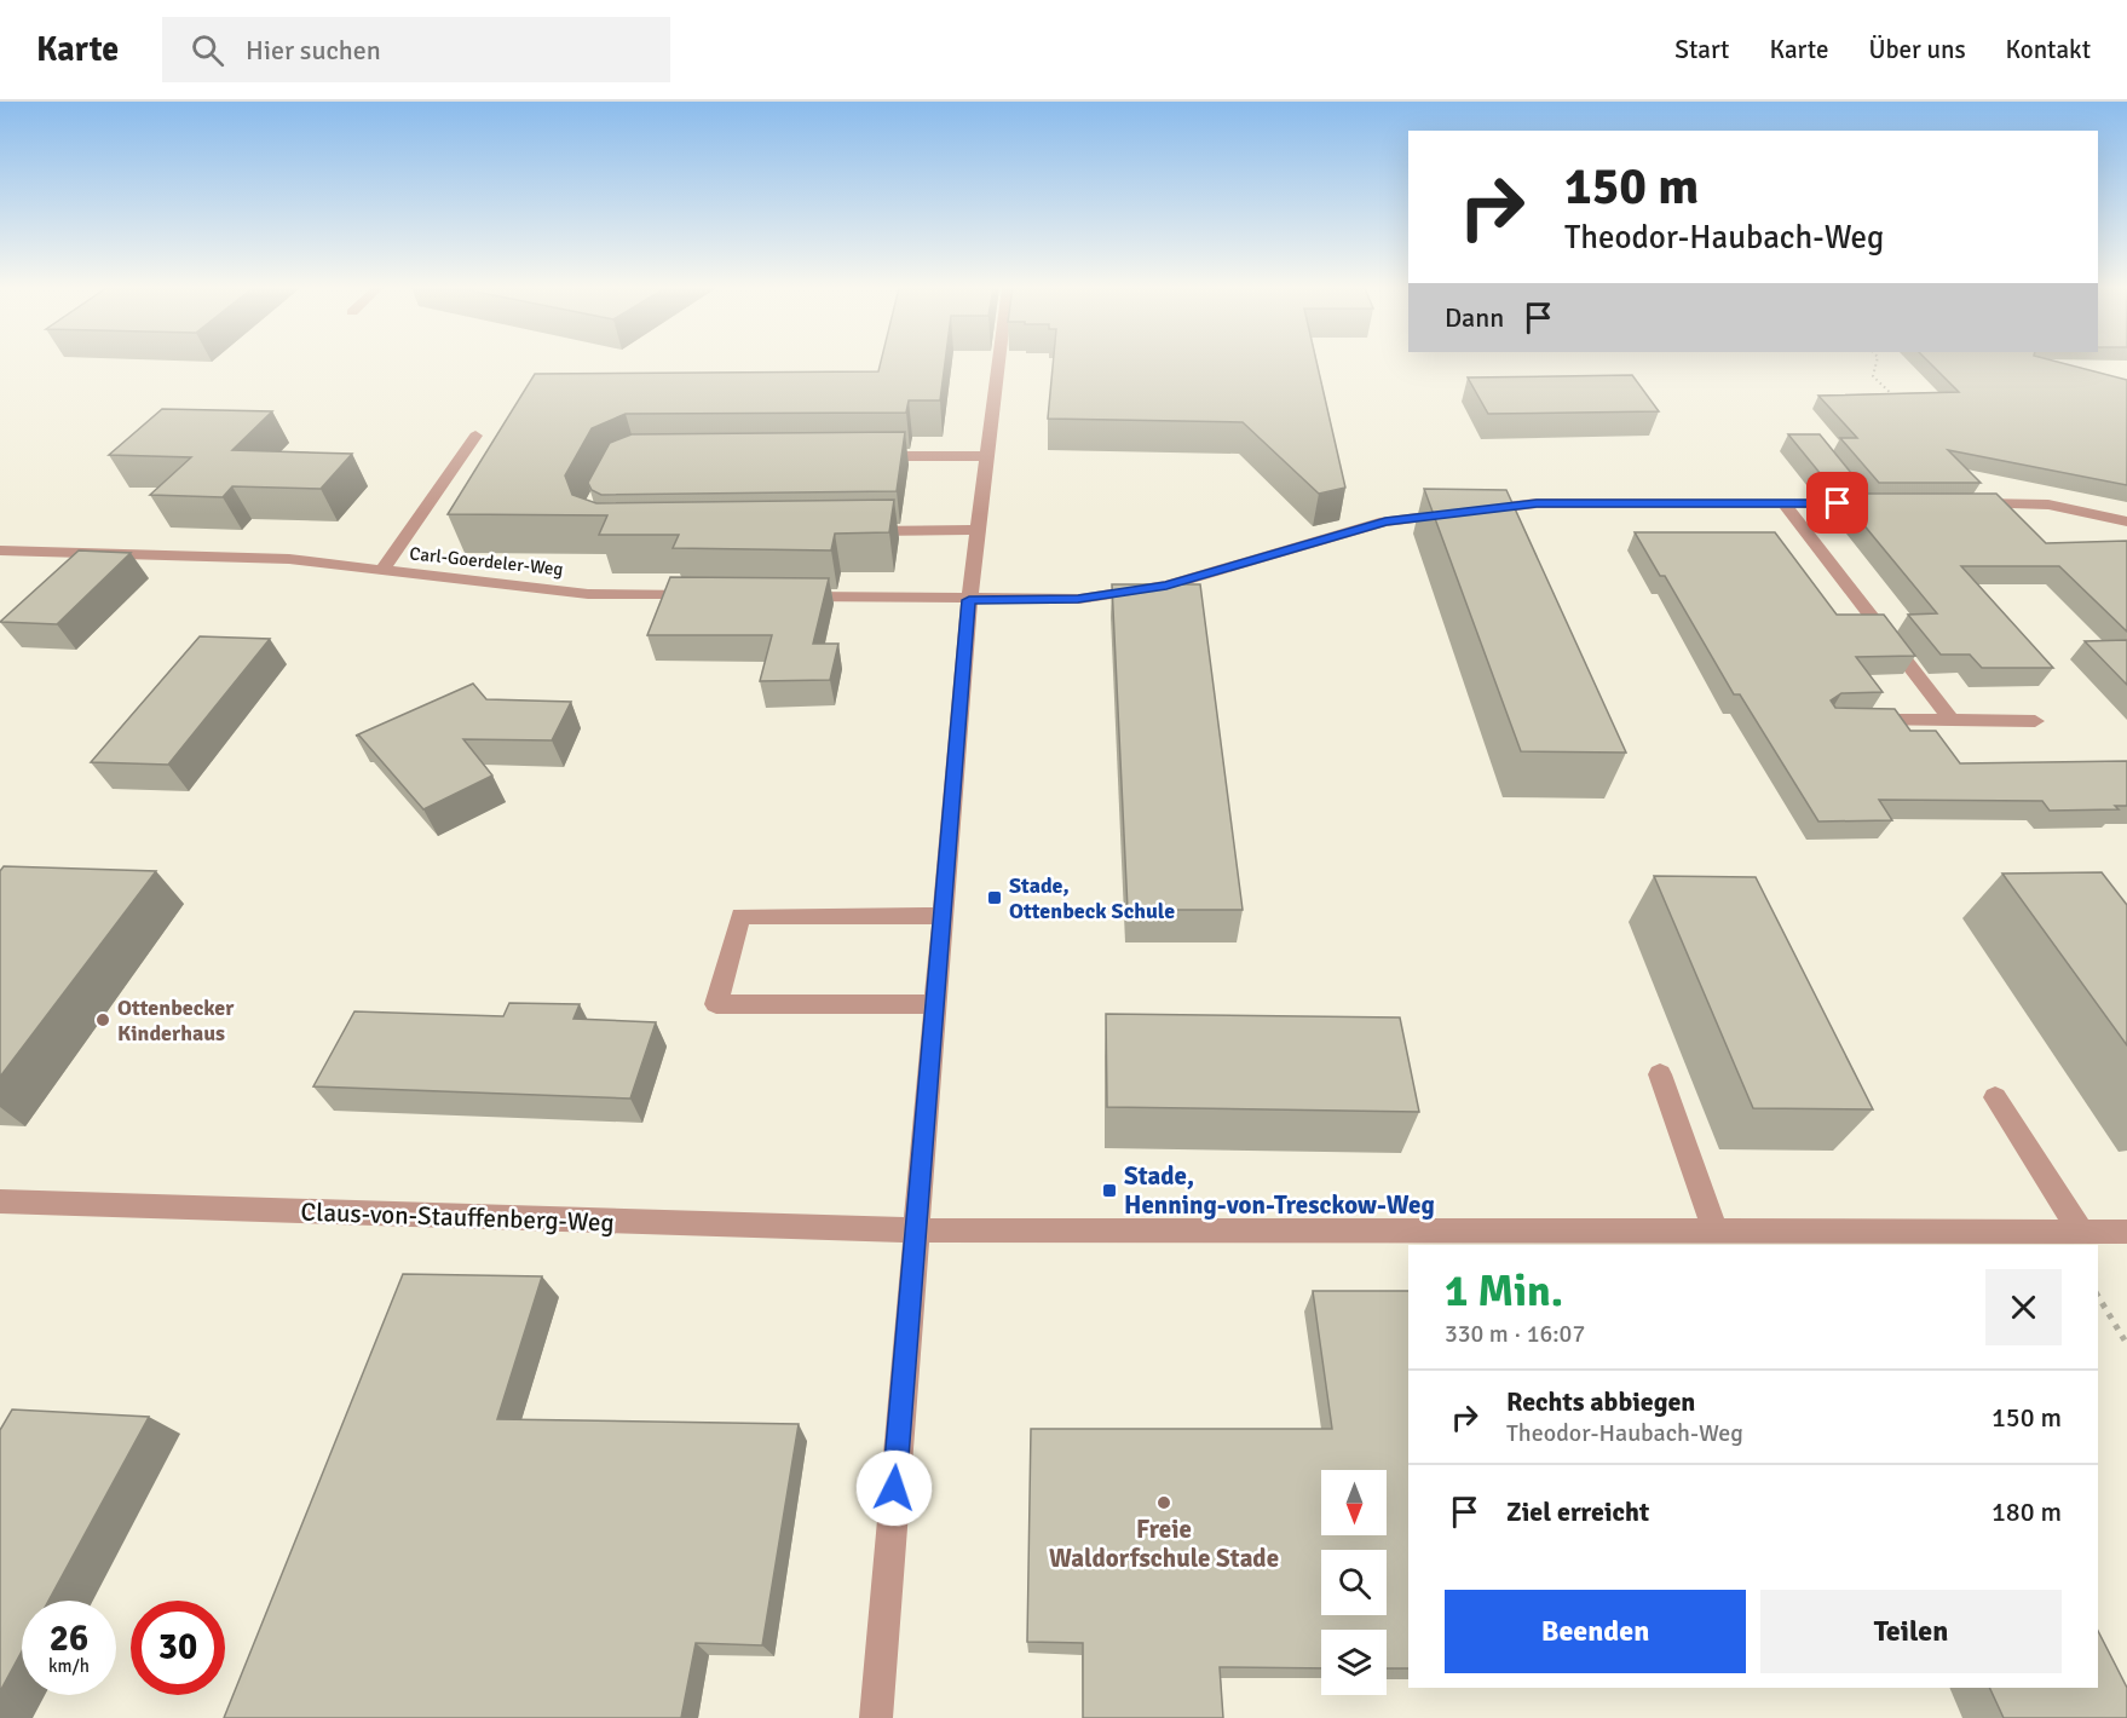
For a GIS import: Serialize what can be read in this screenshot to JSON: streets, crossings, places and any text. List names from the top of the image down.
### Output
{
  "streets": {
    "street": ["Carl-Goerdeler-Weg", "Claus-von-Stauffenberg-Weg"]
  },
  "places": {
    "transit": ["Stade, Ottenbeck Schule", "Stade, Henning-von-Tresckow-Weg"],
    "other": ["Ottenbecker Kinderhaus", "Freie Waldorfschule Stade"]
  },
  "north": "bottom",
  "page": {
    "header": "Karte",
    "search": "Hier suchen",
    "nav": [
      "Start",
      "Karte",
      "Über uns",
      "Kontakt"
    ],
    "turn": ["150 m", "Theodor-Haubach-Weg"],
    "then": "Dann",
    "heading": ["1 Min.", "330 m · 16:07"],
    "list": [
      {
        "name": "Rechts abbiegen",
        "note": "Theodor-Haubach-Weg",
        "value": "150 m"
      },
      {
        "name": "Ziel erreicht",
        "value": "180 m"
      }
    ],
    "buttons": ["Beenden", "Teilen"],
    "speed": "26 km/h",
    "limit": "30"
  }
}
